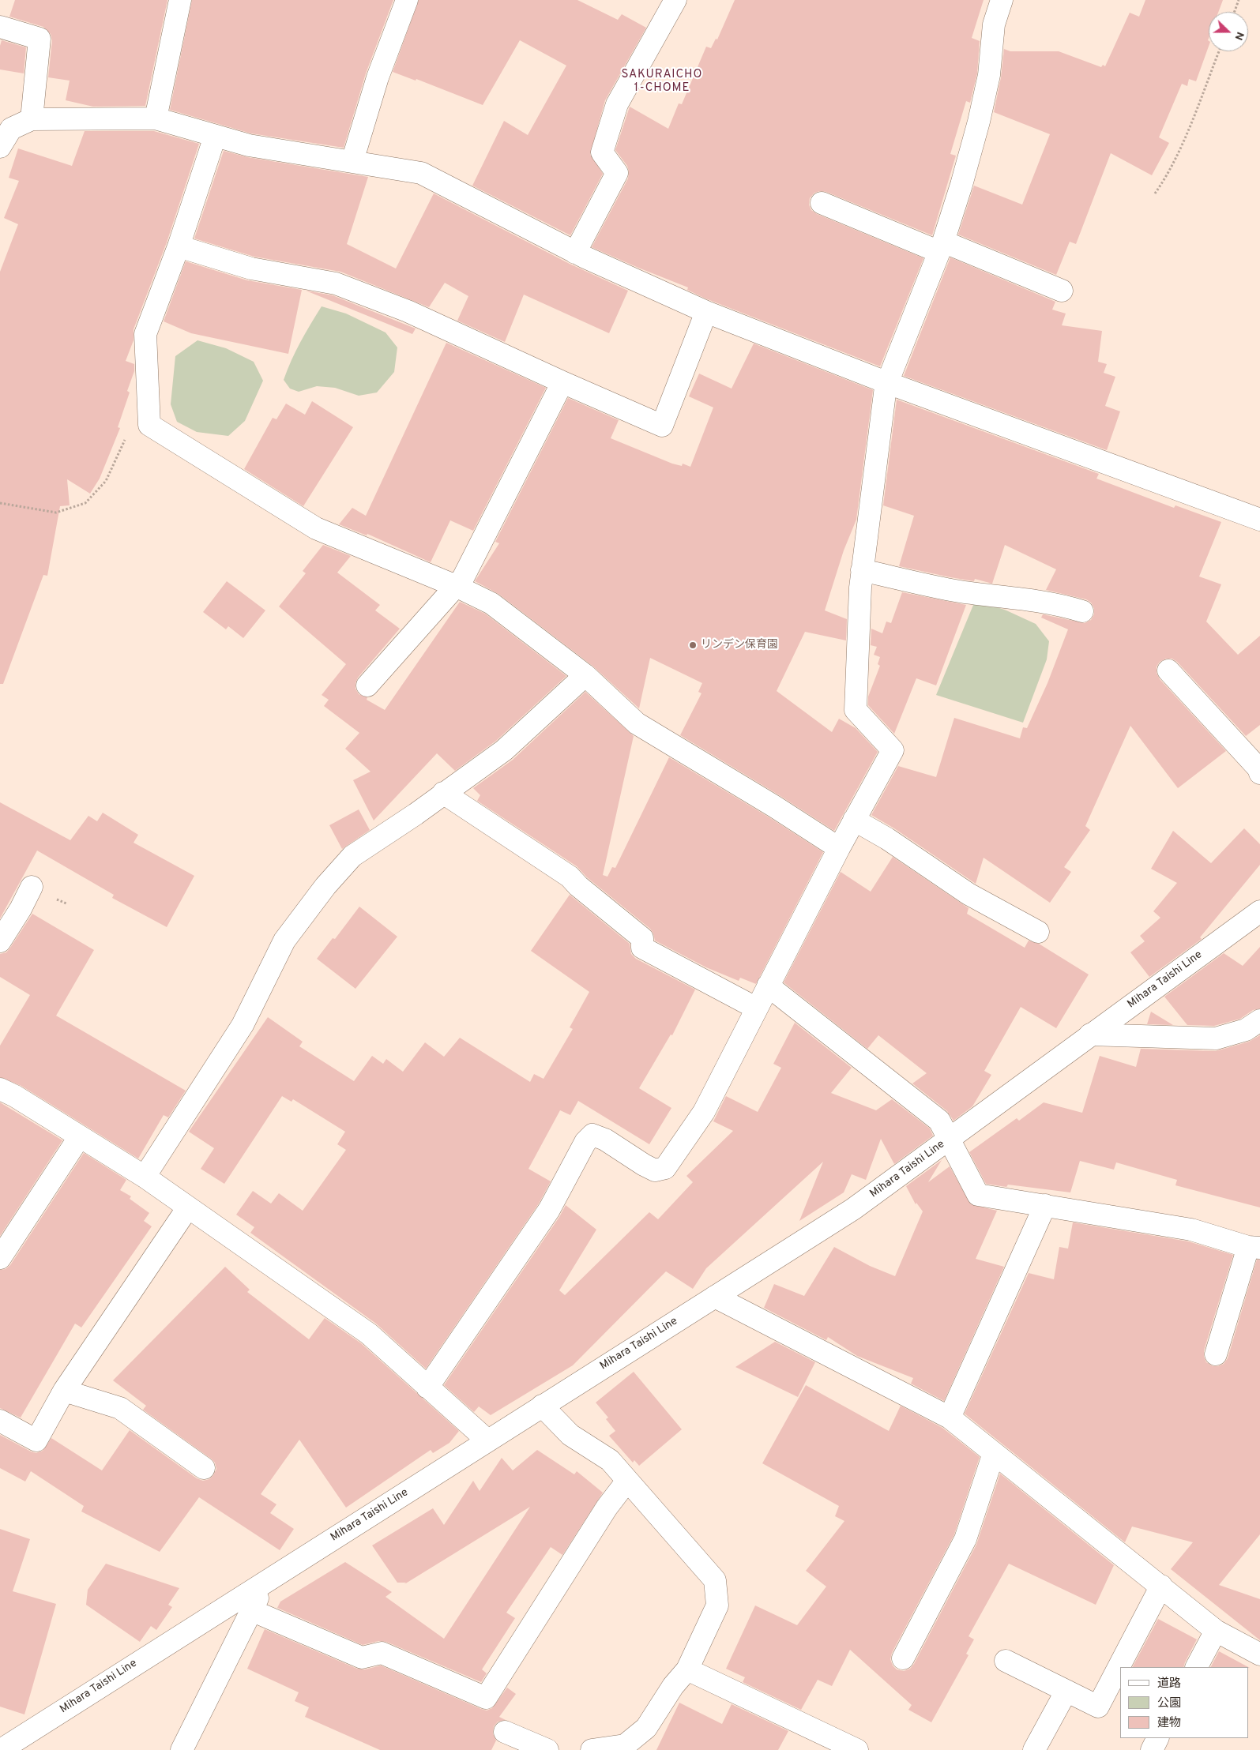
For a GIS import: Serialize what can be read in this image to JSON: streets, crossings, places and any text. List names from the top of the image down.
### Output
{
  "streets": {
    "street": ["Mihara Taishi Line"]
  },
  "districts": ["SAKURAICHO 1-CHOME"],
  "places": ["リンデン保育園"],
  "legend": ["道路", "公園", "建物"],
  "north": "right"
}
